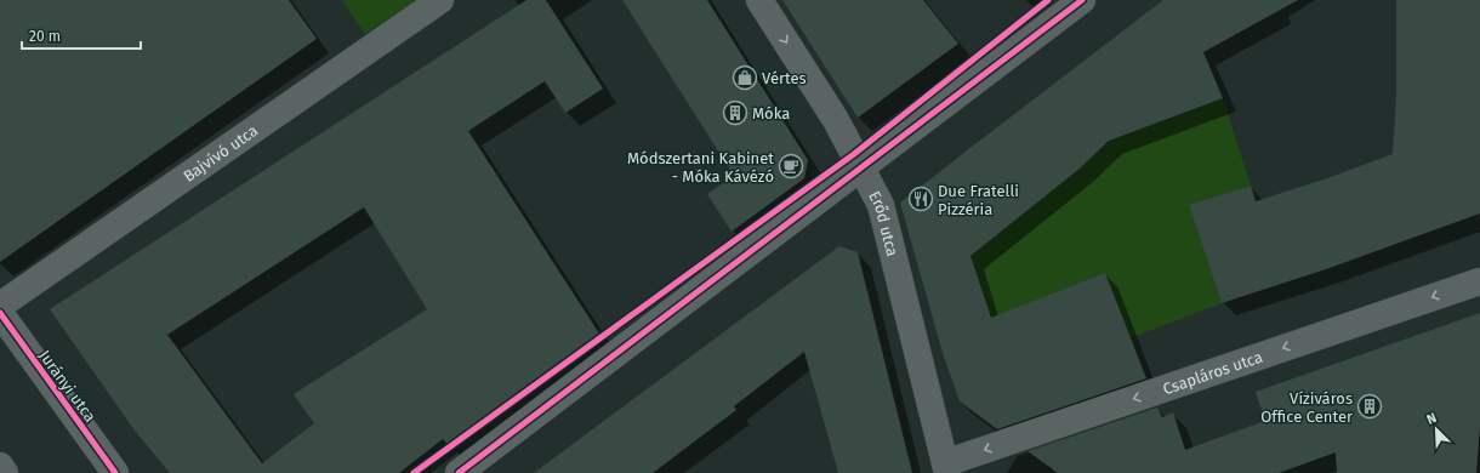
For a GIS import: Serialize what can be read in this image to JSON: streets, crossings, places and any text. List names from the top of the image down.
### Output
{
  "streets": {
    "street": [
      "Bajvívó utca",
      "Erőd utca",
      "Csapláros utca",
      "Jurányi utca"
    ]
  },
  "crossings": [
    ["Erőd utca", "Csapláros utca"]
  ],
  "one_way": ["Erőd utca", "Csapláros utca"],
  "places": {
    "shop": ["Vértes"],
    "building": ["Móka", "Víziváros Office Center"],
    "cafe": ["Módszertani Kabinet - Móka Kávézó"],
    "restaurant": ["Due Fratelli Pizzéria"]
  },
  "scale_bar": "20 m",
  "north": "top left"
}
